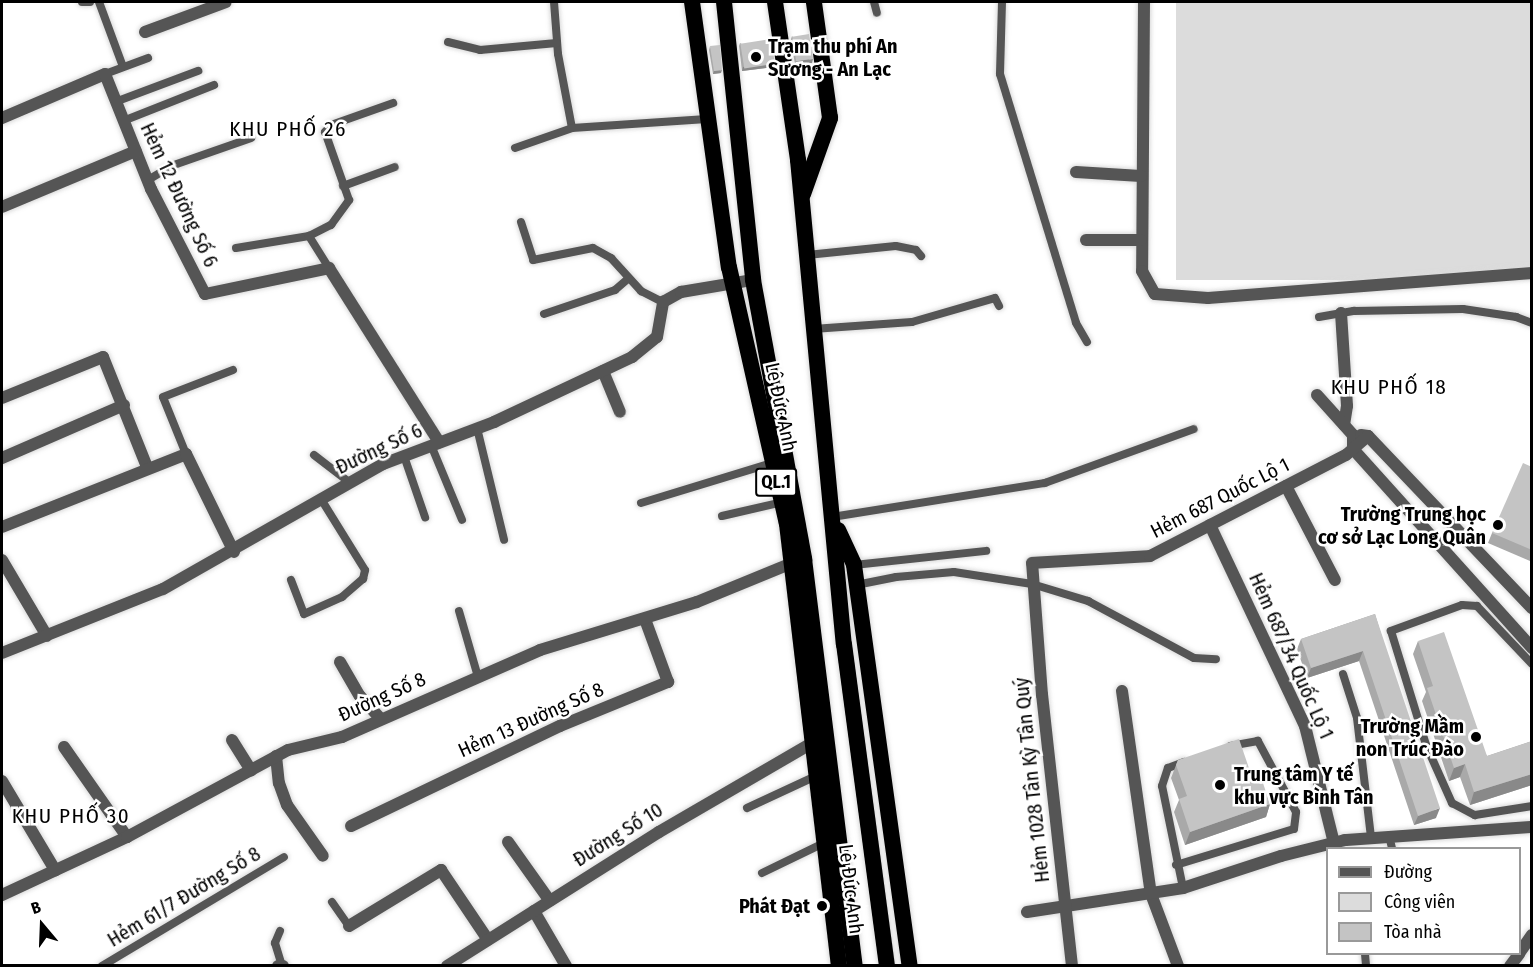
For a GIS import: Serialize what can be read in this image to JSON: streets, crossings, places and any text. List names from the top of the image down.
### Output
{
  "streets": {
    "highway": ["Lê Đức Anh", "QL.1"],
    "street": [
      "Hẻm 12 Đường Số 6",
      "Đường Số 6",
      "Hẻm 687 Quốc Lộ 1",
      "Hẻm 687/34 Quốc Lộ 1",
      "Đường Số 8",
      "Hẻm 13 Đường Số 8",
      "Hẻm 1028 Tân Kỳ Tân Quý",
      "Đường Số 10"
    ],
    "lane": ["Hẻm 61/7 Đường Số 8"]
  },
  "crossings": [
    ["Lê Đức Anh", "Đường Số 8"],
    ["Lê Đức Anh", "Đường Số 10"],
    ["Hẻm 687 Quốc Lộ 1", "Hẻm 687/34 Quốc Lộ 1"],
    ["Hẻm 687 Quốc Lộ 1", "Hẻm 1028 Tân Kỳ Tân Quý"],
    ["Đường Số 8", "Hẻm 13 Đường Số 8"]
  ],
  "districts": ["KHU PHỐ 26", "KHU PHỐ 18", "KHU PHỐ 30"],
  "places": [
    "Trạm thu phí An Sương - An Lạc",
    "Trường Trung học cơ sở Lạc Long Quân",
    "Trường Mầm non Trúc Đào",
    "Trung tâm Y tế khu vực Bình Tân",
    "Phát Đạt"
  ],
  "legend": ["Đường", "Công viên", "Tòa nhà"],
  "north": "top"
}
